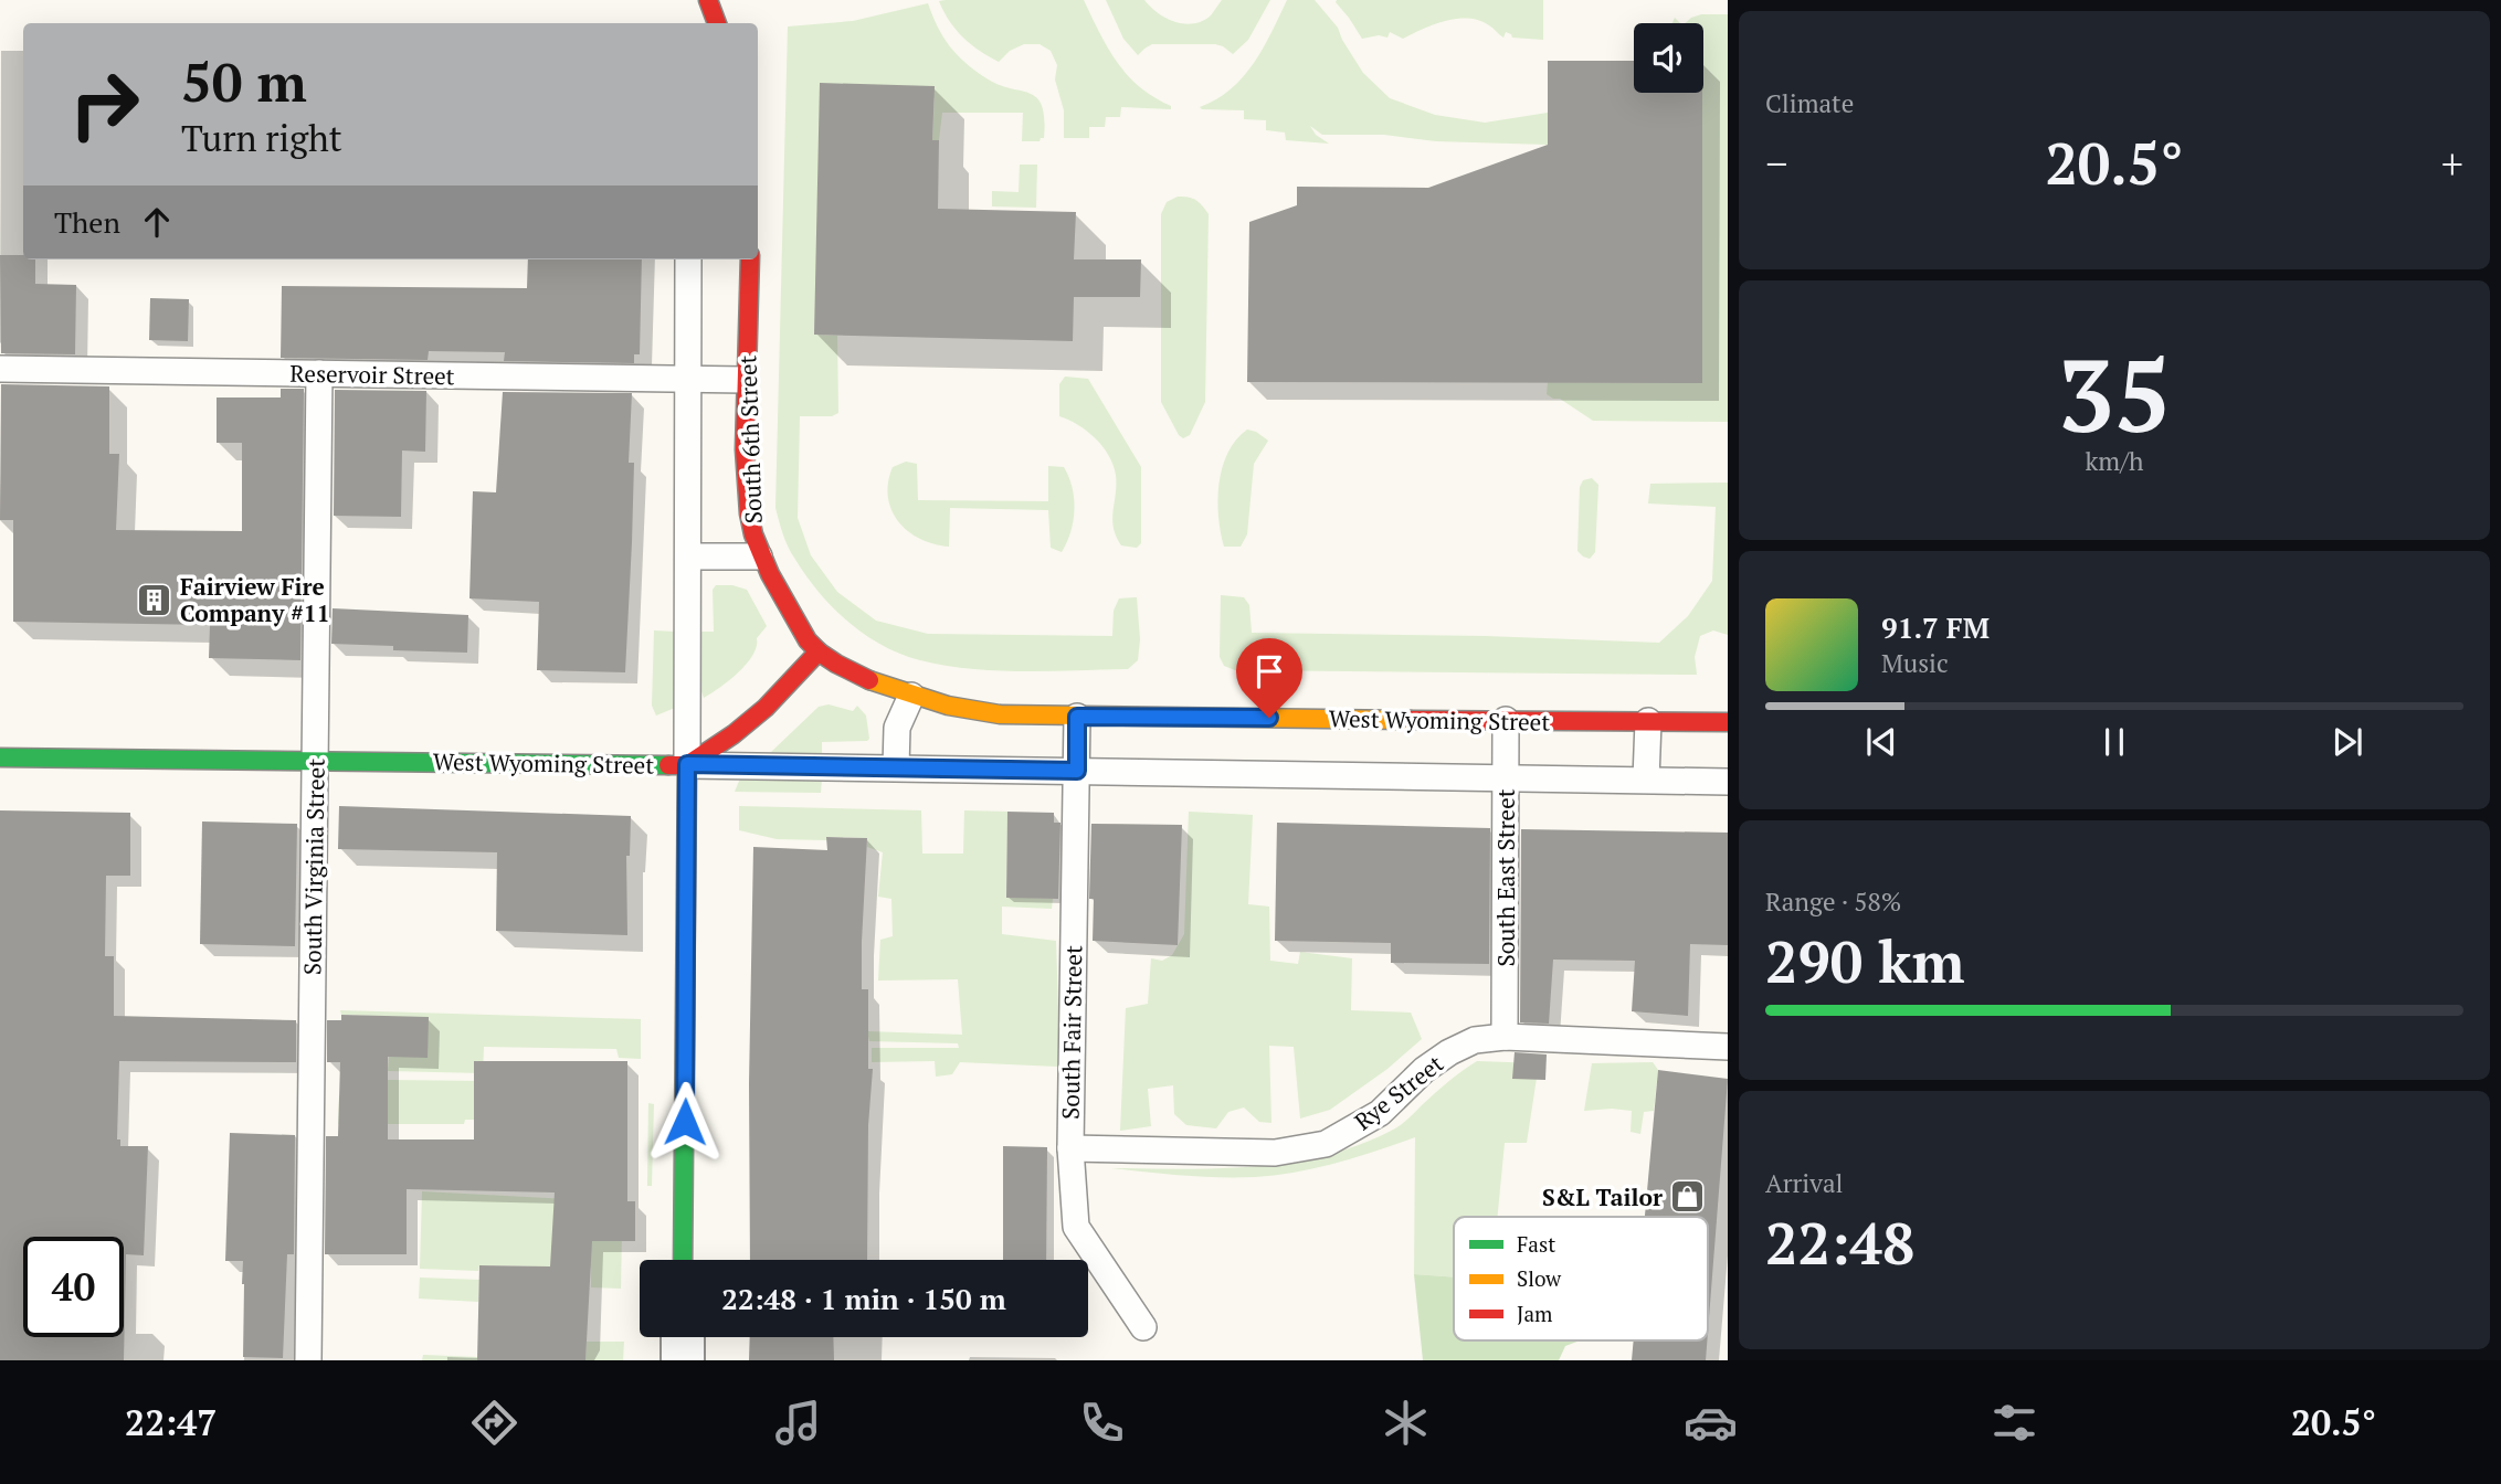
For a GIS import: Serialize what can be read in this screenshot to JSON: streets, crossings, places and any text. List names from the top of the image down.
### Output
{
  "streets": {
    "main road": ["South 6th Street", "West Wyoming Street"],
    "lane": [
      "Reservoir Street",
      "South Virginia Street",
      "South East Street",
      "South Fair Street",
      "Rye Street"
    ]
  },
  "crossings": [
    ["Reservoir Street", "South 6th Street"],
    ["Reservoir Street", "South Virginia Street"],
    ["South 6th Street", "West Wyoming Street"],
    ["West Wyoming Street", "South Virginia Street"],
    ["West Wyoming Street", "South East Street"],
    ["West Wyoming Street", "South Fair Street"],
    ["South East Street", "Rye Street"],
    ["South Fair Street", "Rye Street"]
  ],
  "places": {
    "building": ["Fairview Fire Company #11"],
    "shop": ["S&L Tailor"]
  },
  "legend": ["Fast", "Slow", "Jam"],
  "page": {
    "tile": [
      "Climate",
      ["35", "km/h"],
      ["Range · 58%", "290 km"],
      ["Arrival", "22:48"]
    ],
    "turn": ["50 m", "Turn right"],
    "heat": ["−", "20.5°", "+"],
    "then": "Then",
    "song": ["91.7 FM", "Music"],
    "limit": "40",
    "trip": "22:48 · 1 min · 150 m",
    "tabs": ["22:47", "20.5°"]
  }
}
